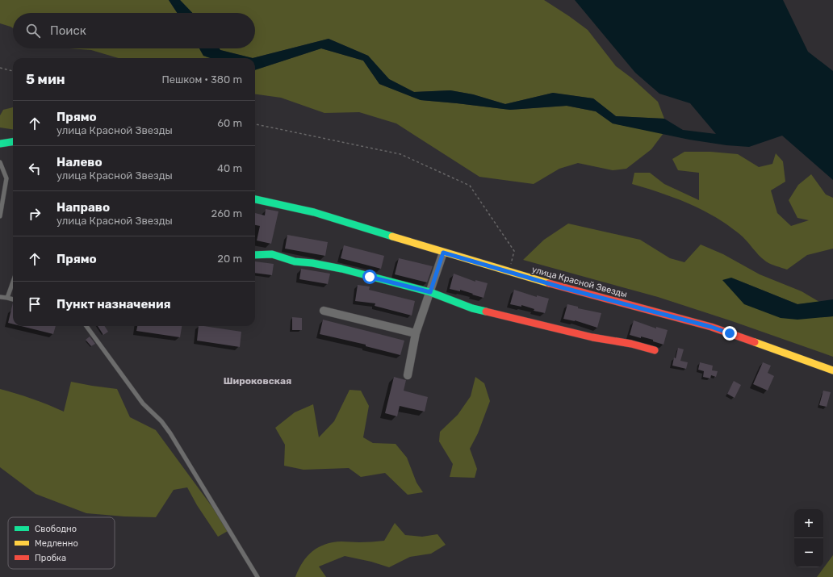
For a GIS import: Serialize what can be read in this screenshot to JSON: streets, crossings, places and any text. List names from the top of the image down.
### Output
{
  "streets": {
    "street": ["улица Красной Звезды"]
  },
  "districts": ["Широковская"],
  "legend": ["Свободно", "Медленно", "Пробка"],
  "page": {
    "search": "Поиск",
    "heading": ["5 мин", "Пешком · 380 m"],
    "list": [
      ["Прямо", "улица Красной Звезды", "60 m"],
      ["Налево", "улица Красной Звезды", "40 m"],
      ["Направо", "улица Красной Звезды", "260 m"],
      ["Прямо", "20 m"],
      "Пункт назначения"
    ],
    "map_buttons": ["+", "−"]
  }
}
